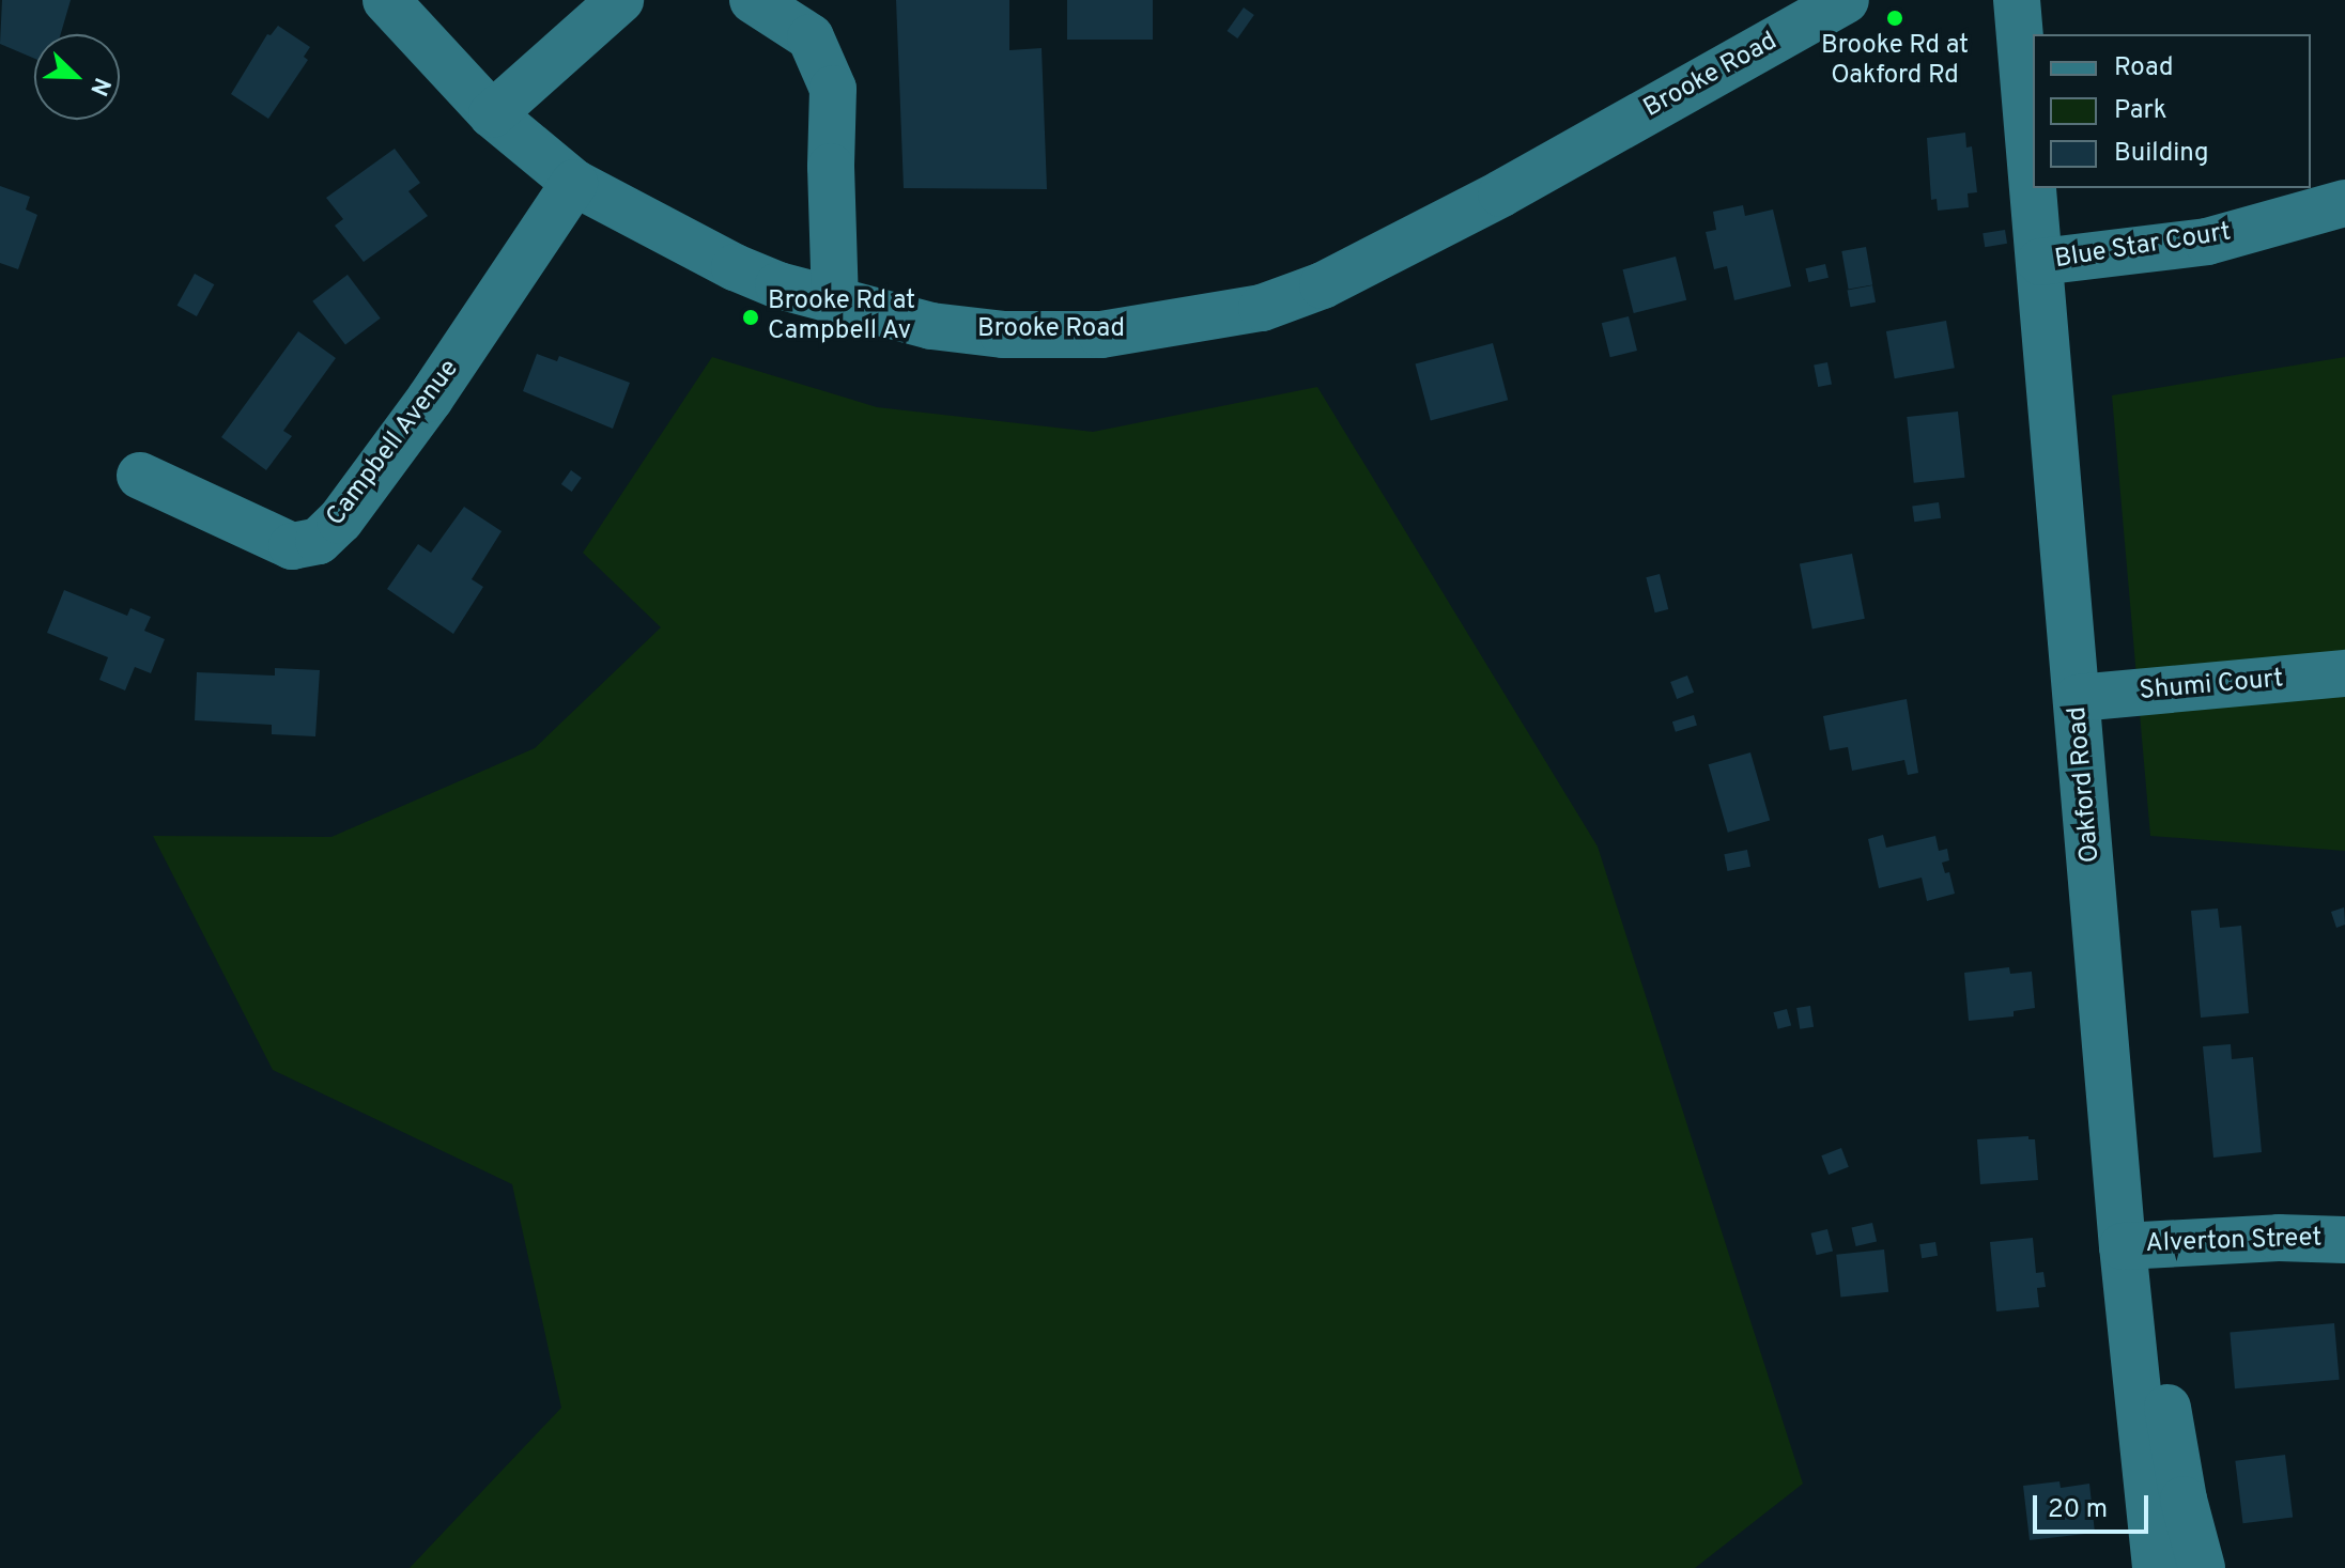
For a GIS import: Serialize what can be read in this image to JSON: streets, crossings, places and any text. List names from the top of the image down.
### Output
{
  "streets": {
    "street": [
      "Brooke Road",
      "Blue Star Court",
      "Campbell Avenue",
      "Shumi Court",
      "Oakford Road",
      "Alverton Street"
    ]
  },
  "crossings": [
    ["Brooke Road", "Campbell Avenue"],
    ["Blue Star Court", "Oakford Road"],
    ["Shumi Court", "Oakford Road"],
    ["Oakford Road", "Alverton Street"]
  ],
  "places": ["Brooke Rd at Oakford Rd", "Brooke Rd at Campbell Av"],
  "legend": ["Road", "Park", "Building"],
  "scale_bar": "20 m",
  "north": "bottom right"
}
